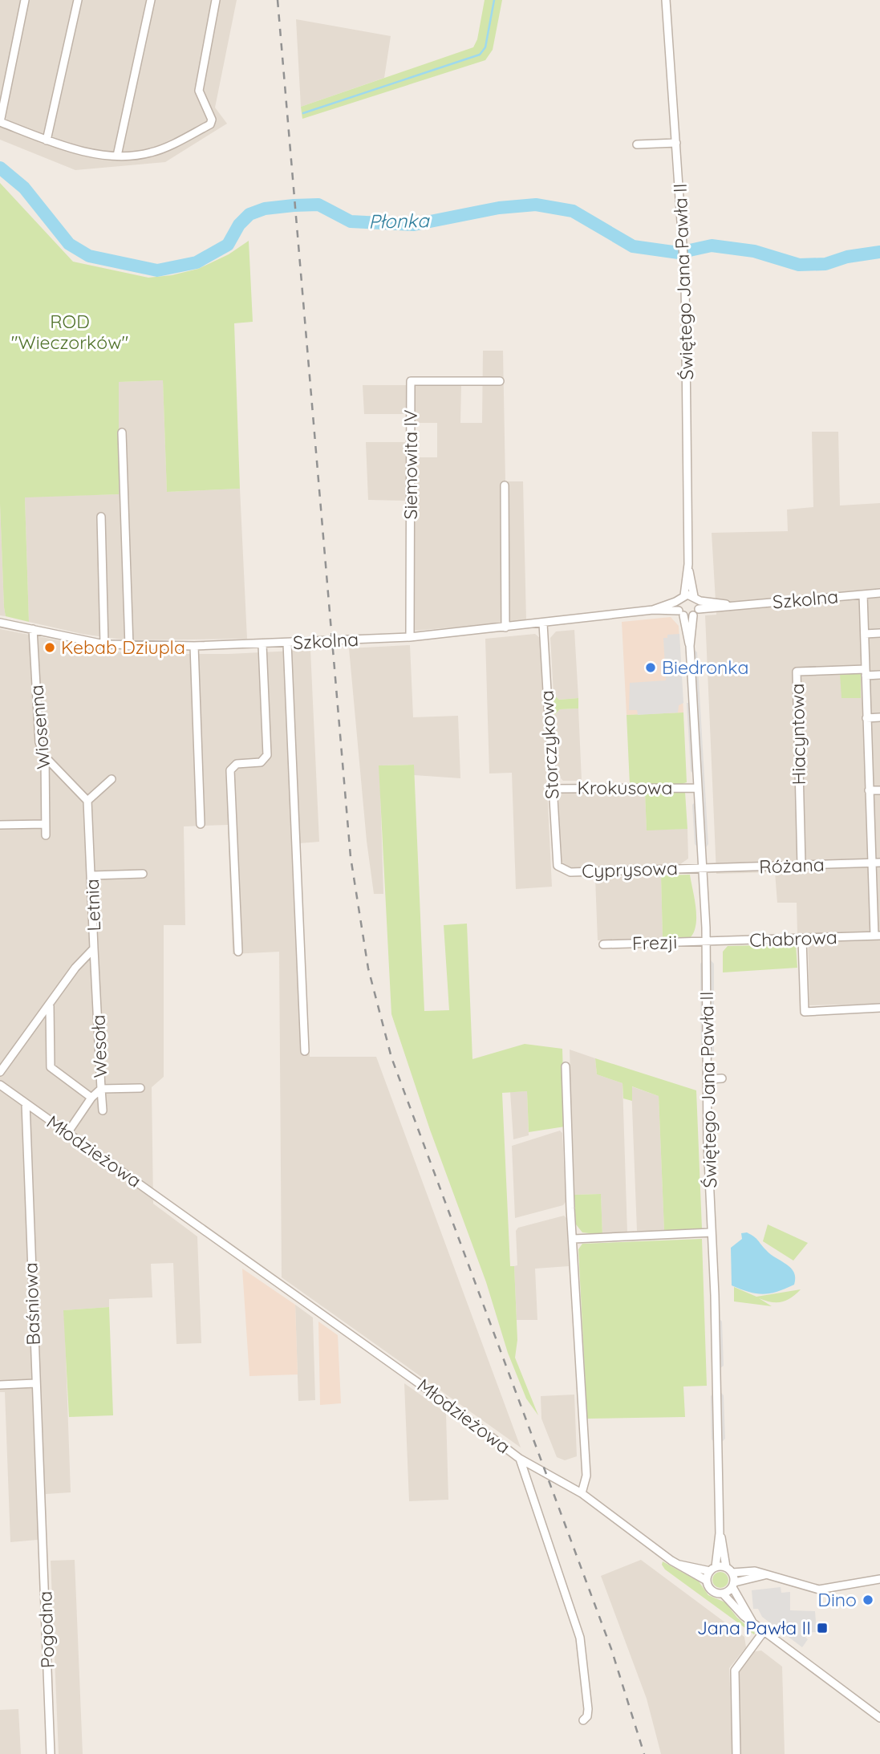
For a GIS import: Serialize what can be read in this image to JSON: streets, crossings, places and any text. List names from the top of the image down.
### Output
{
  "streets": {
    "street": [
      "Świętego Jana Pawła II",
      "Siemowita IV",
      "Szkolna",
      "Wiosenna",
      "Hiacyntowa",
      "Storczykowa",
      "Krokusowa",
      "Różana",
      "Cyprysowa",
      "Letnia",
      "Chabrowa",
      "Frezji",
      "Wesoła",
      "Młodzieżowa",
      "Baśniowa",
      "Pogodna"
    ]
  },
  "crossings": [
    ["Świętego Jana Pawła II", "Szkolna"],
    ["Świętego Jana Pawła II", "Krokusowa"],
    ["Świętego Jana Pawła II", "Różana"],
    ["Świętego Jana Pawła II", "Cyprysowa"],
    ["Świętego Jana Pawła II", "Chabrowa"],
    ["Świętego Jana Pawła II", "Frezji"],
    ["Świętego Jana Pawła II", "Młodzieżowa"],
    ["Siemowita IV", "Szkolna"],
    ["Szkolna", "Wiosenna"],
    ["Szkolna", "Storczykowa"],
    ["Hiacyntowa", "Różana"],
    ["Storczykowa", "Krokusowa"],
    ["Storczykowa", "Cyprysowa"],
    ["Różana", "Cyprysowa"],
    ["Letnia", "Wesoła"],
    ["Chabrowa", "Frezji"],
    ["Wesoła", "Młodzieżowa"],
    ["Młodzieżowa", "Baśniowa"],
    ["Baśniowa", "Pogodna"]
  ],
  "water": ["Płonka"],
  "parks": ["ROD \"Wieczorków\""],
  "places": {
    "other": ["Kebab Dziupla", "Biedronka", "Dino"],
    "transit": ["Jana Pawła II"]
  }
}
